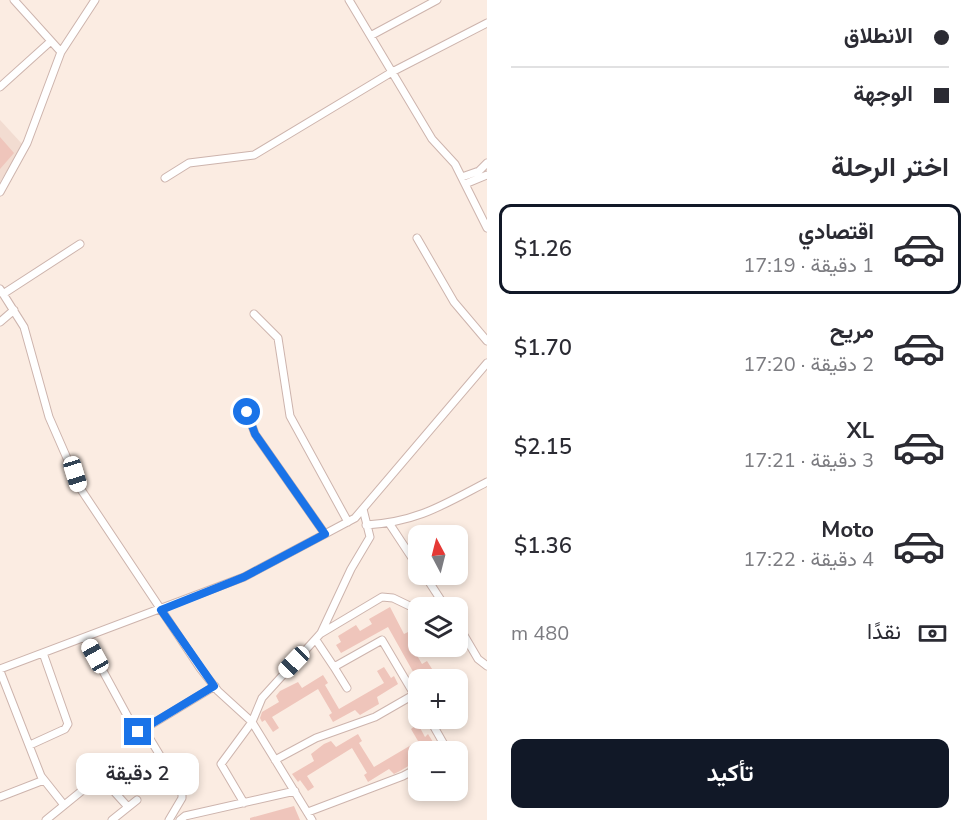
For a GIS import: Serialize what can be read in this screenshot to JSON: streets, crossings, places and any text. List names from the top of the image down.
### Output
{
  "north": "top",
  "page": {
    "banner": ["الانطلاق", "الوجهة"],
    "heading": "اختر الرحلة",
    "list": [
      {
        "name": "اقتصادي",
        "note": "1 دقيقة · 17:19",
        "value": "$1.26"
      },
      {
        "name": "مريح",
        "note": "2 دقيقة · 17:20",
        "value": "$1.70"
      },
      {
        "name": "XL",
        "note": "3 دقيقة · 17:21",
        "value": "$2.15"
      },
      {
        "name": "Moto",
        "note": "4 دقيقة · 17:22",
        "value": "$1.36"
      }
    ],
    "map_buttons": ["+", "−"],
    "pay": ["نقدًا", "480 m"],
    "buttons": "تأكيد",
    "bubble": "2 دقيقة"
  }
}
